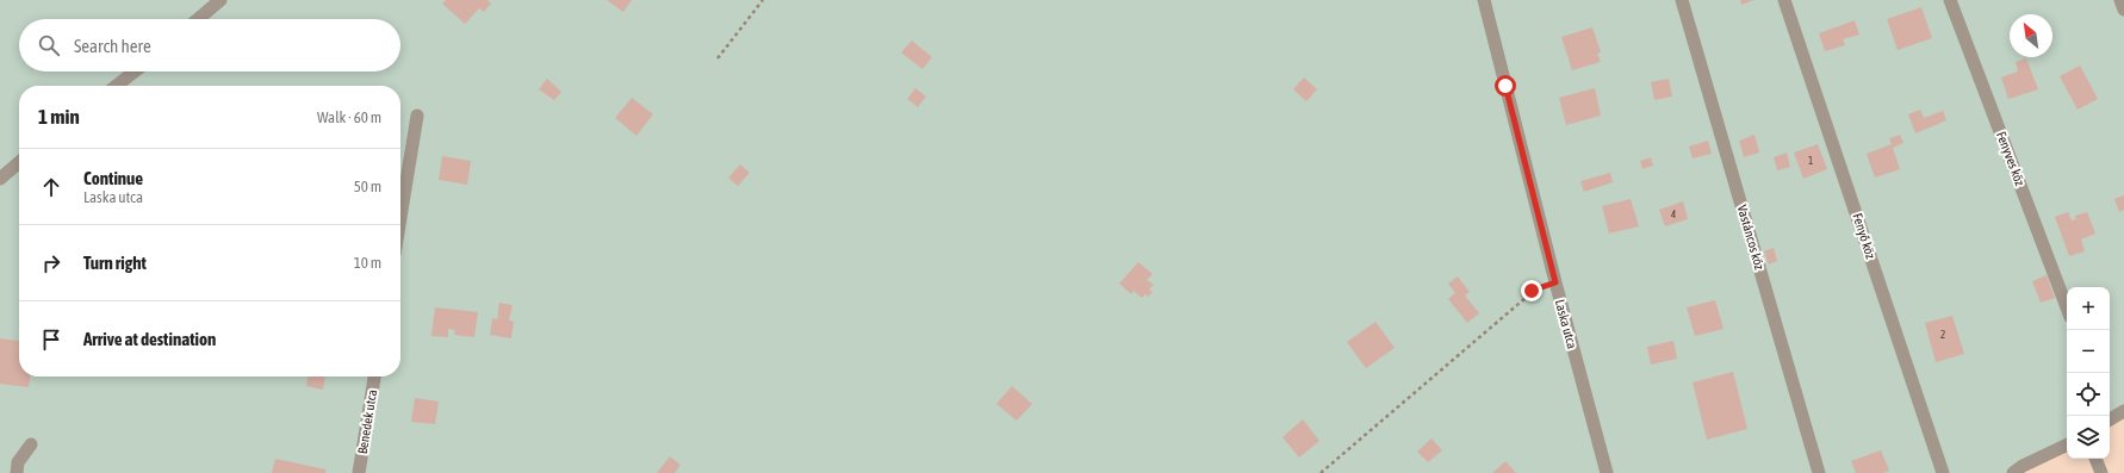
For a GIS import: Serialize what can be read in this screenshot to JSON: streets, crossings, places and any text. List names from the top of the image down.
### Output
{
  "streets": {
    "street": [
      "Fenyves köz",
      "Fenyő köz",
      "Vastáncos köz",
      "Laska utca",
      "Benedek utca"
    ]
  },
  "house_numbers": ["1", "4", "2"],
  "north": "top left",
  "page": {
    "search": "Search here",
    "heading": ["1 min", "Walk · 60 m"],
    "list": [
      ["Continue", "Laska utca", "50 m"],
      ["Turn right", "10 m"],
      "Arrive at destination"
    ],
    "map_buttons": ["+", "−"]
  }
}
